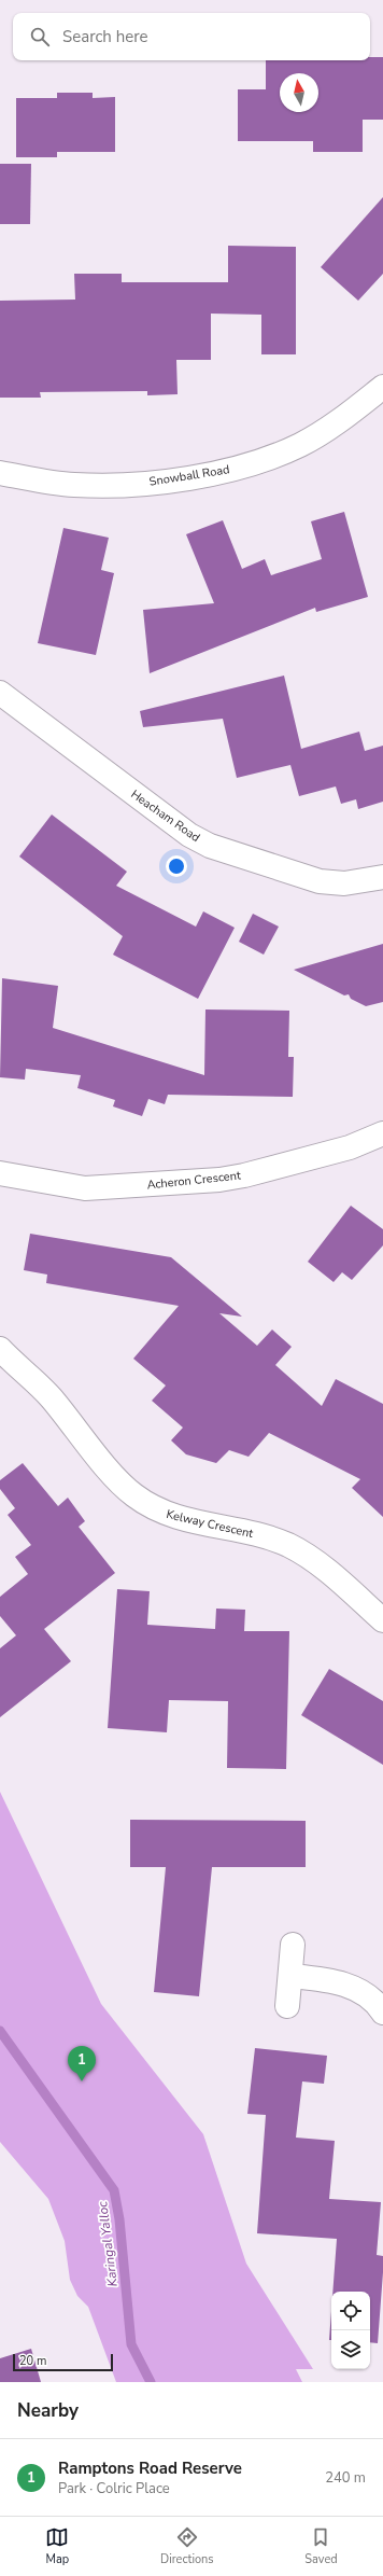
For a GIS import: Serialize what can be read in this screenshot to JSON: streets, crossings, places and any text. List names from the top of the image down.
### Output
{
  "streets": {
    "street": [
      "Snowball Road",
      "Heacham Road",
      "Acheron Crescent",
      "Kelway Crescent"
    ]
  },
  "water": ["Karingal Yalloc"],
  "scale_bar": "20 m",
  "north": "top",
  "page": {
    "search": "Search here",
    "pins": "1",
    "scale": "20 m",
    "heading": "Nearby",
    "list": [
      {
        "mark": "1",
        "name": "Ramptons Road Reserve",
        "note": "Park · Colric Place",
        "value": "240 m"
      }
    ],
    "nav": ["Map", "Directions", "Saved"]
  }
}
